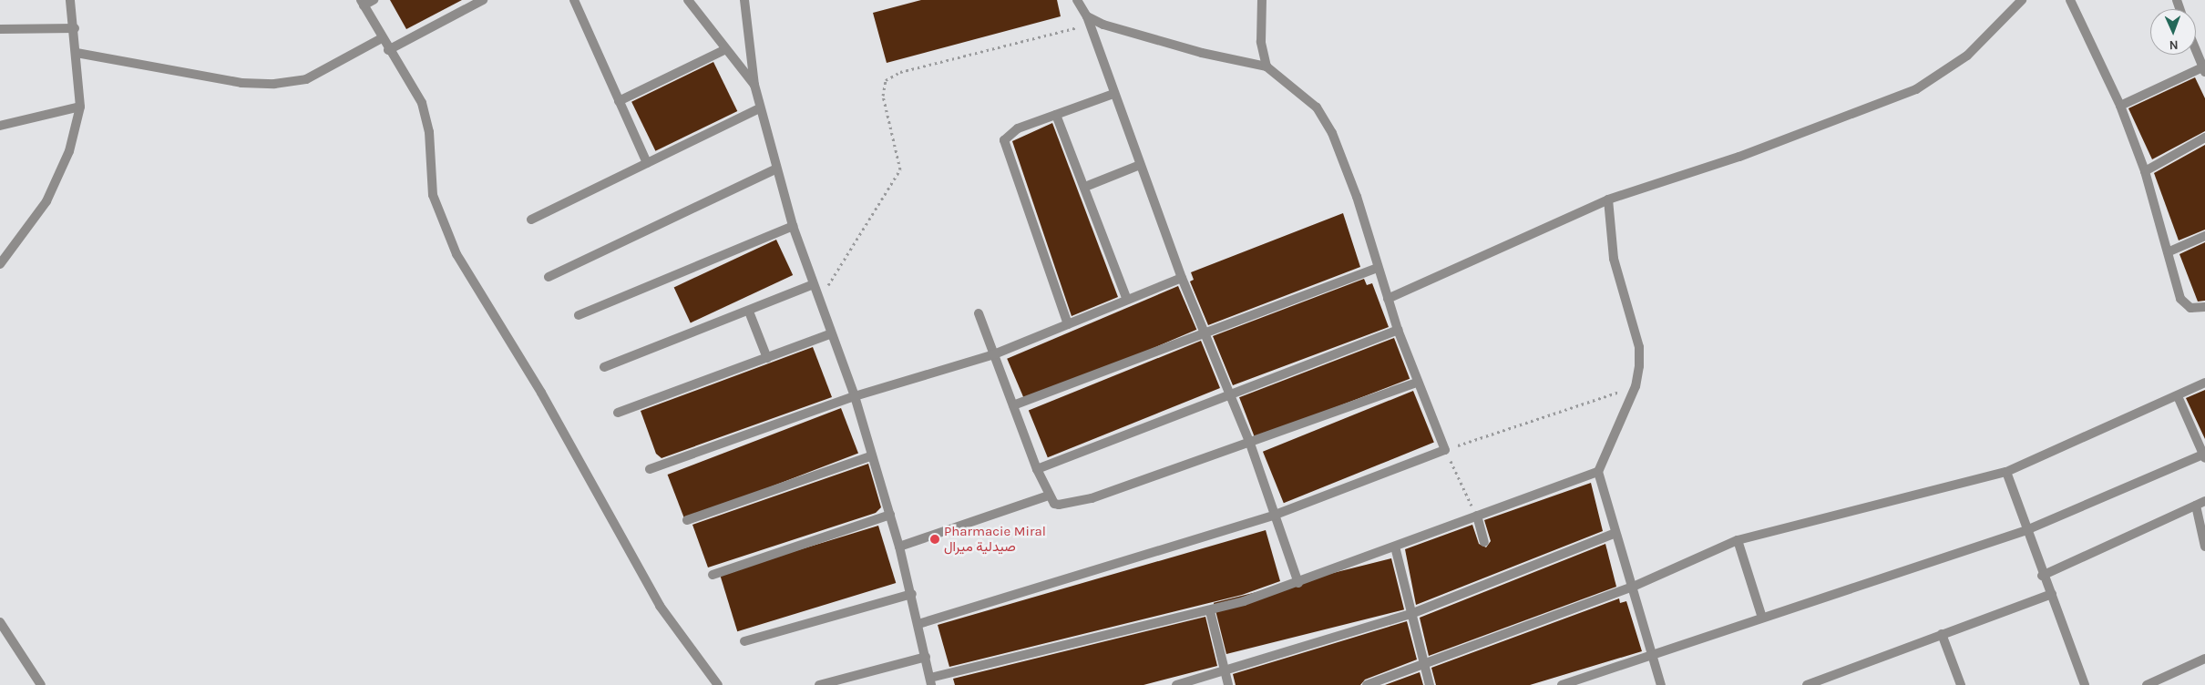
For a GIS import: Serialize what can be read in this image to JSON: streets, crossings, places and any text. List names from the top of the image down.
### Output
{
  "places": ["Pharmacie Miral صيدلية ميرال"],
  "north": "bottom"
}
